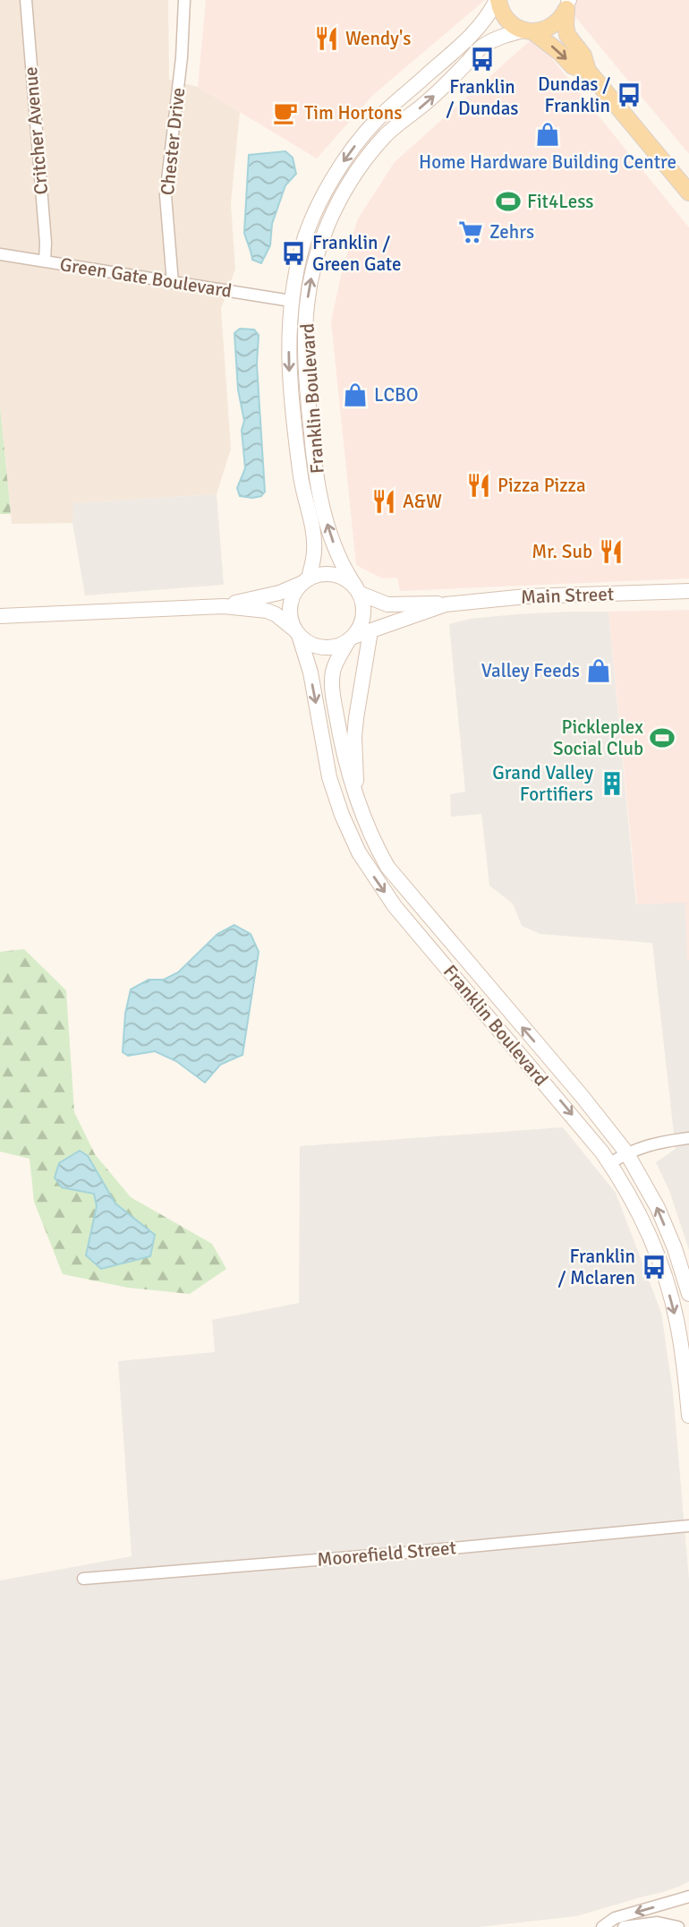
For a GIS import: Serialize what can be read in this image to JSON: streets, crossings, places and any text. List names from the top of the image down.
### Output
{
  "streets": {
    "main road": ["Franklin Boulevard", "Main Street"],
    "street": [
      "Critcher Avenue",
      "Chester Drive",
      "Green Gate Boulevard",
      "Moorefield Street"
    ]
  },
  "crossings": [
    ["Critcher Avenue", "Green Gate Boulevard"],
    ["Chester Drive", "Green Gate Boulevard"],
    ["Green Gate Boulevard", "Franklin Boulevard"],
    ["Franklin Boulevard", "Main Street"]
  ],
  "places": {
    "restaurant": [
      "Wendy's",
      "Pizza Pizza",
      "A&W",
      "Mr. Sub"
    ],
    "bus stop": [
      "Franklin / Dundas",
      "Dundas / Franklin",
      "Franklin / Green Gate",
      "Franklin / Mclaren"
    ],
    "cafe": ["Tim Hortons"],
    "shop": ["Home Hardware Building Centre", "LCBO", "Valley Feeds"],
    "sports": ["Fit4Less", "Pickleplex Social Club"],
    "supermarket": ["Zehrs"],
    "building": ["Grand Valley Fortifiers"]
  }
}
